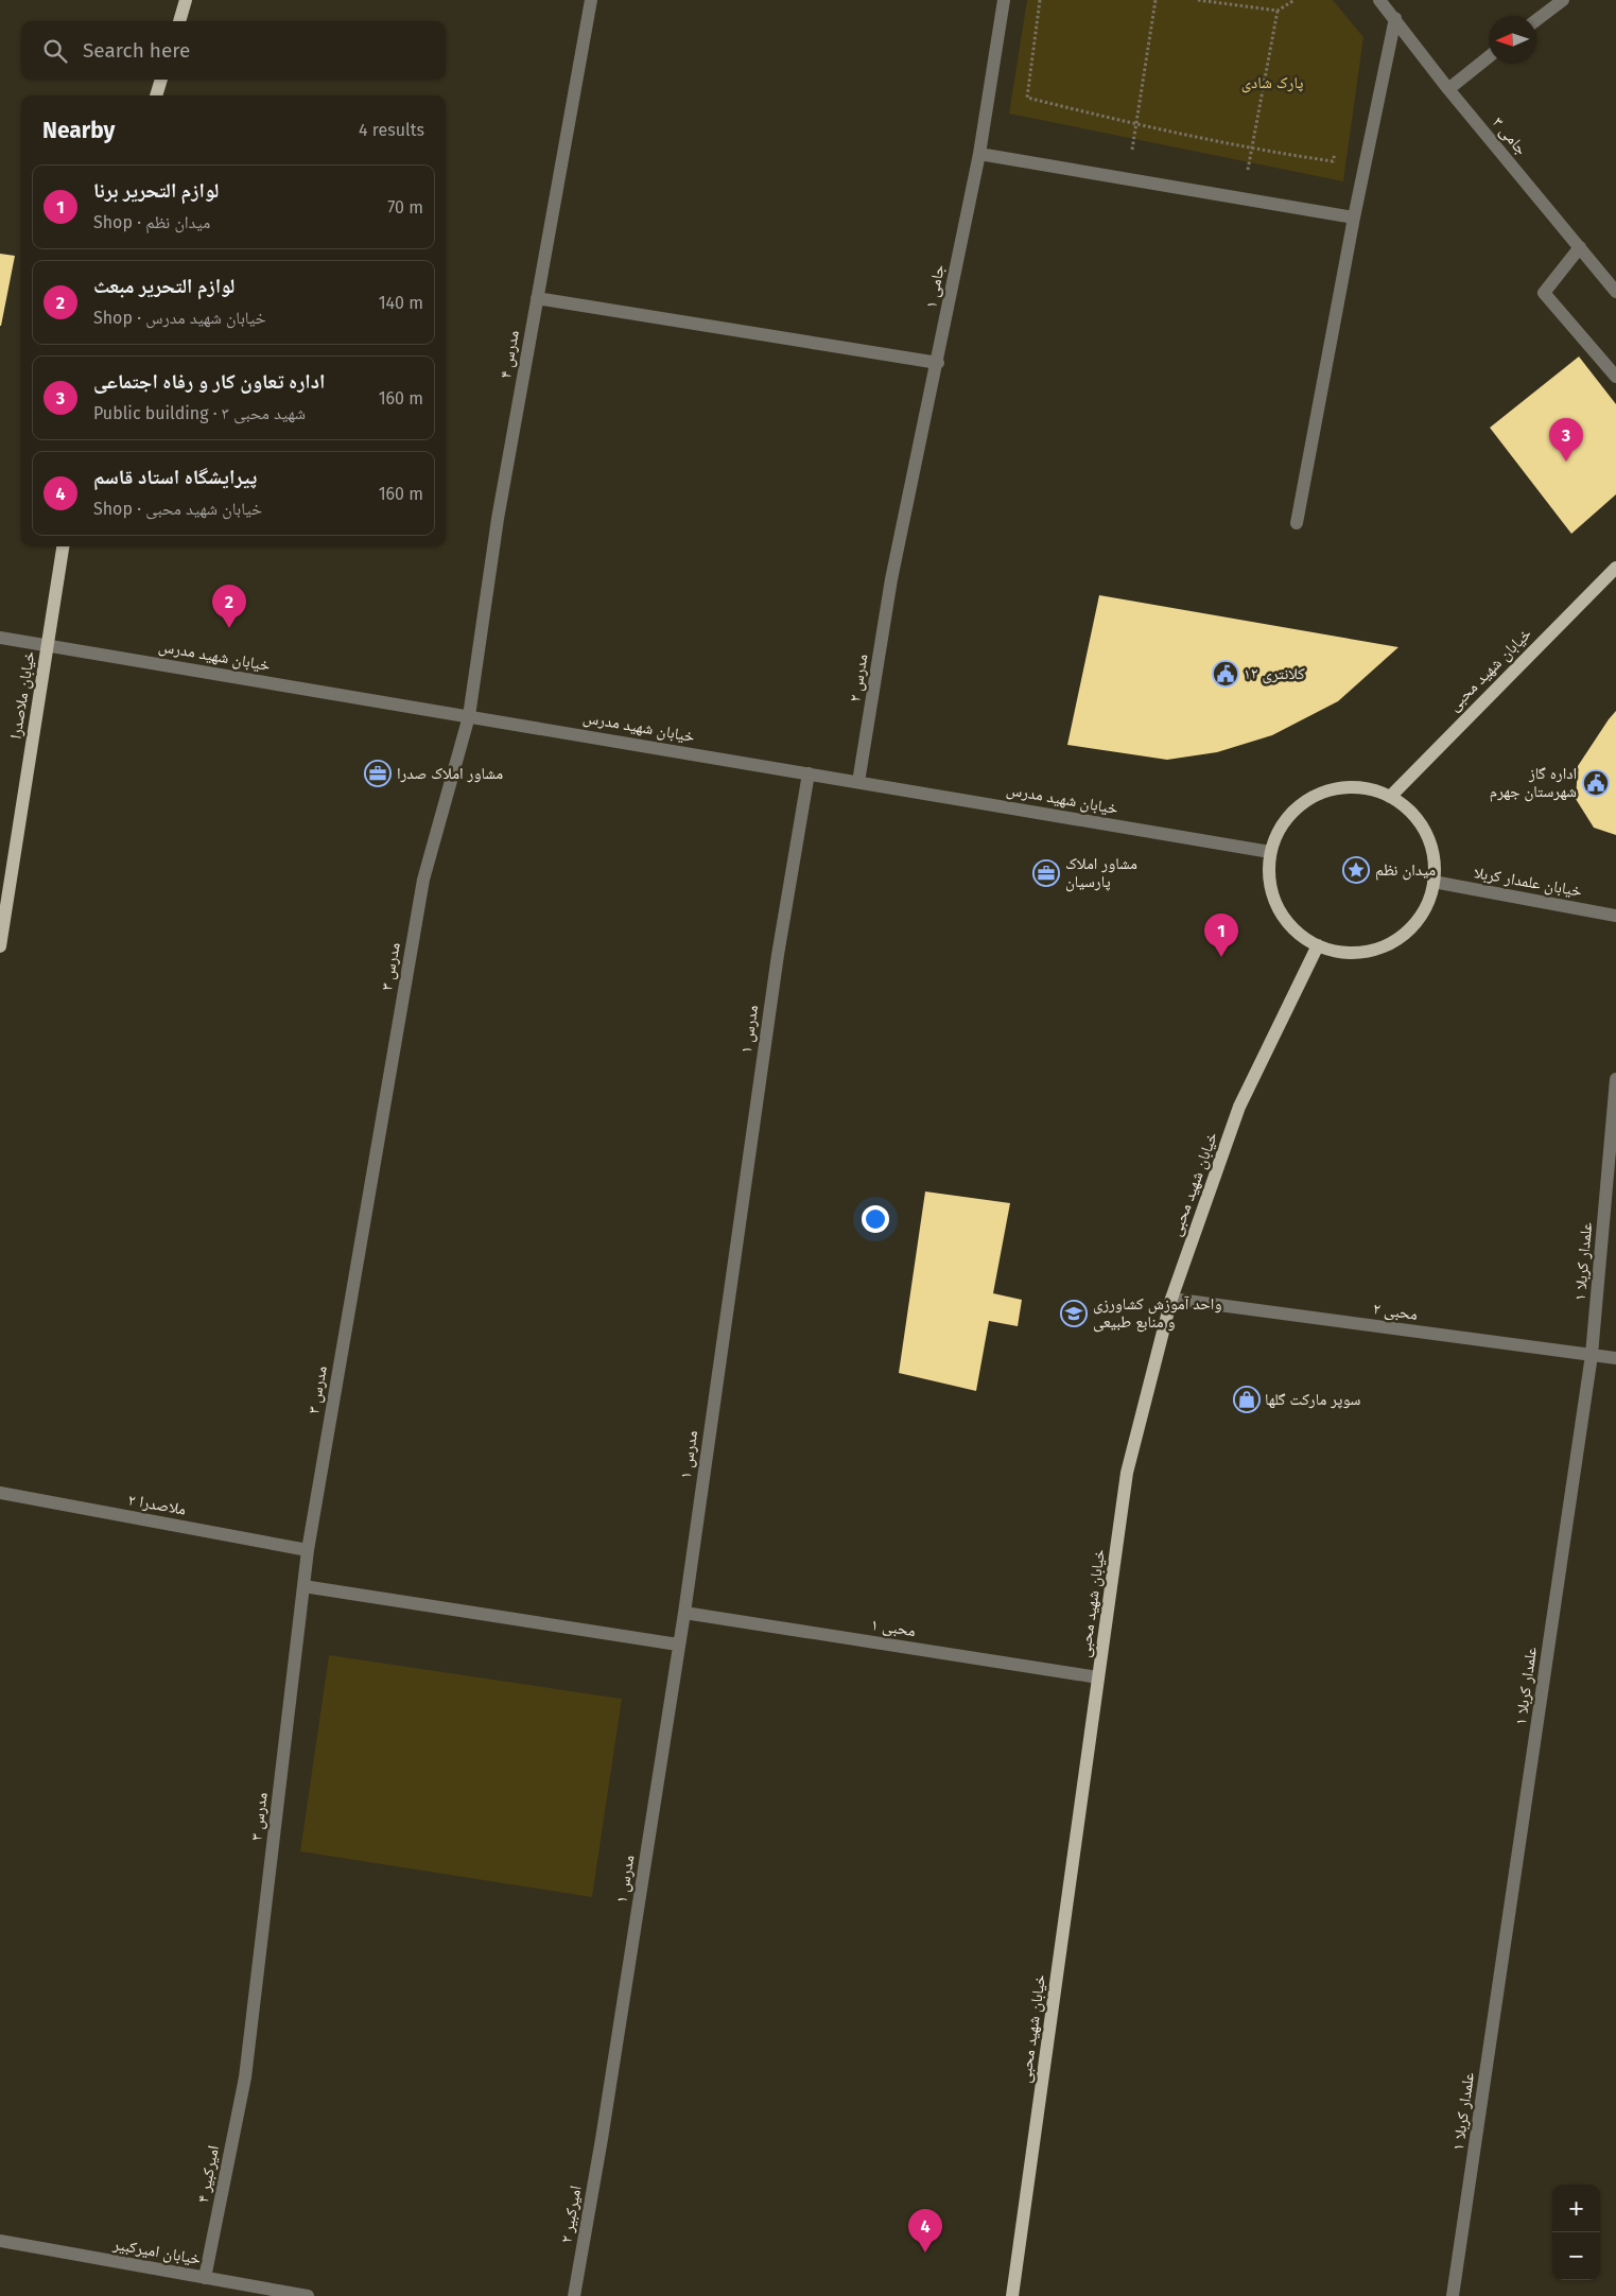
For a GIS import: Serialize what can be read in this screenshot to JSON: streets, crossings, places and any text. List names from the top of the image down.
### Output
{
  "streets": {
    "main road": ["خیابان شهید محبی", "خیابان ملاصدرا"],
    "street": [
      "جامی ۳",
      "جامی ۱",
      "مدرس ۴",
      "خیابان شهید مدرس",
      "مدرس ۲",
      "خیابان علمدار کربلا",
      "مدرس ۳",
      "مدرس ۱",
      "علمدار کربلا ۱",
      "محبی ۲",
      "ملاصدرا ۲",
      "محبی ۱",
      "امیرکبیر ۴",
      "امیرکبیر ۲",
      "خیابان امیرکبیر"
    ]
  },
  "crossings": [
    ["جامی ۱", "مدرس ۲"],
    ["مدرس ۴", "خیابان شهید مدرس"],
    ["مدرس ۴", "مدرس ۳"],
    ["خیابان شهید مدرس", "خیابان شهید محبی"],
    ["خیابان شهید مدرس", "مدرس ۲"],
    ["خیابان شهید مدرس", "خیابان ملاصدرا"],
    ["خیابان شهید مدرس", "خیابان علمدار کربلا"],
    ["خیابان شهید مدرس", "مدرس ۳"],
    ["خیابان شهید مدرس", "مدرس ۱"],
    ["خیابان شهید محبی", "خیابان علمدار کربلا"],
    ["خیابان شهید محبی", "محبی ۲"],
    ["خیابان شهید محبی", "محبی ۱"],
    ["مدرس ۳", "ملاصدرا ۲"],
    ["مدرس ۳", "امیرکبیر ۴"],
    ["مدرس ۱", "محبی ۱"],
    ["مدرس ۱", "امیرکبیر ۲"],
    ["علمدار کربلا ۱", "محبی ۲"],
    ["امیرکبیر ۴", "خیابان امیرکبیر"]
  ],
  "parks": ["پارک شادی"],
  "places": {
    "public building": ["کلانتری ۱۲", "اداره گاز شهرستان جهرم"],
    "office": ["مشاور املاک صدرا", "مشاور املاک پارسیان"],
    "place": ["میدان نظم"],
    "school or university": ["واحد آموزش کشاورزی و منابع طبیعی"],
    "shop": ["سوپر مارکت گلها"]
  },
  "north": "left",
  "page": {
    "search": "Search here",
    "heading": ["Nearby", "4 results"],
    "list": [
      {
        "mark": "1",
        "name": "لوازم التحریر برنا",
        "note": "Shop · میدان نظم",
        "value": "70 m"
      },
      {
        "mark": "2",
        "name": "لوازم التحریر مبعث",
        "note": "Shop · خیابان شهید مدرس",
        "value": "140 m"
      },
      {
        "mark": "3",
        "name": "اداره تعاون کار و رفاه اجتماعی",
        "note": "Public building · شهید محبی ۳",
        "value": "160 m"
      },
      {
        "mark": "4",
        "name": "پیرایشگاه استاد قاسم",
        "note": "Shop · خیابان شهید محبی",
        "value": "160 m"
      }
    ],
    "pins": [
      "3",
      "2",
      "1",
      "4"
    ],
    "map_buttons": ["+", "−"]
  }
}
